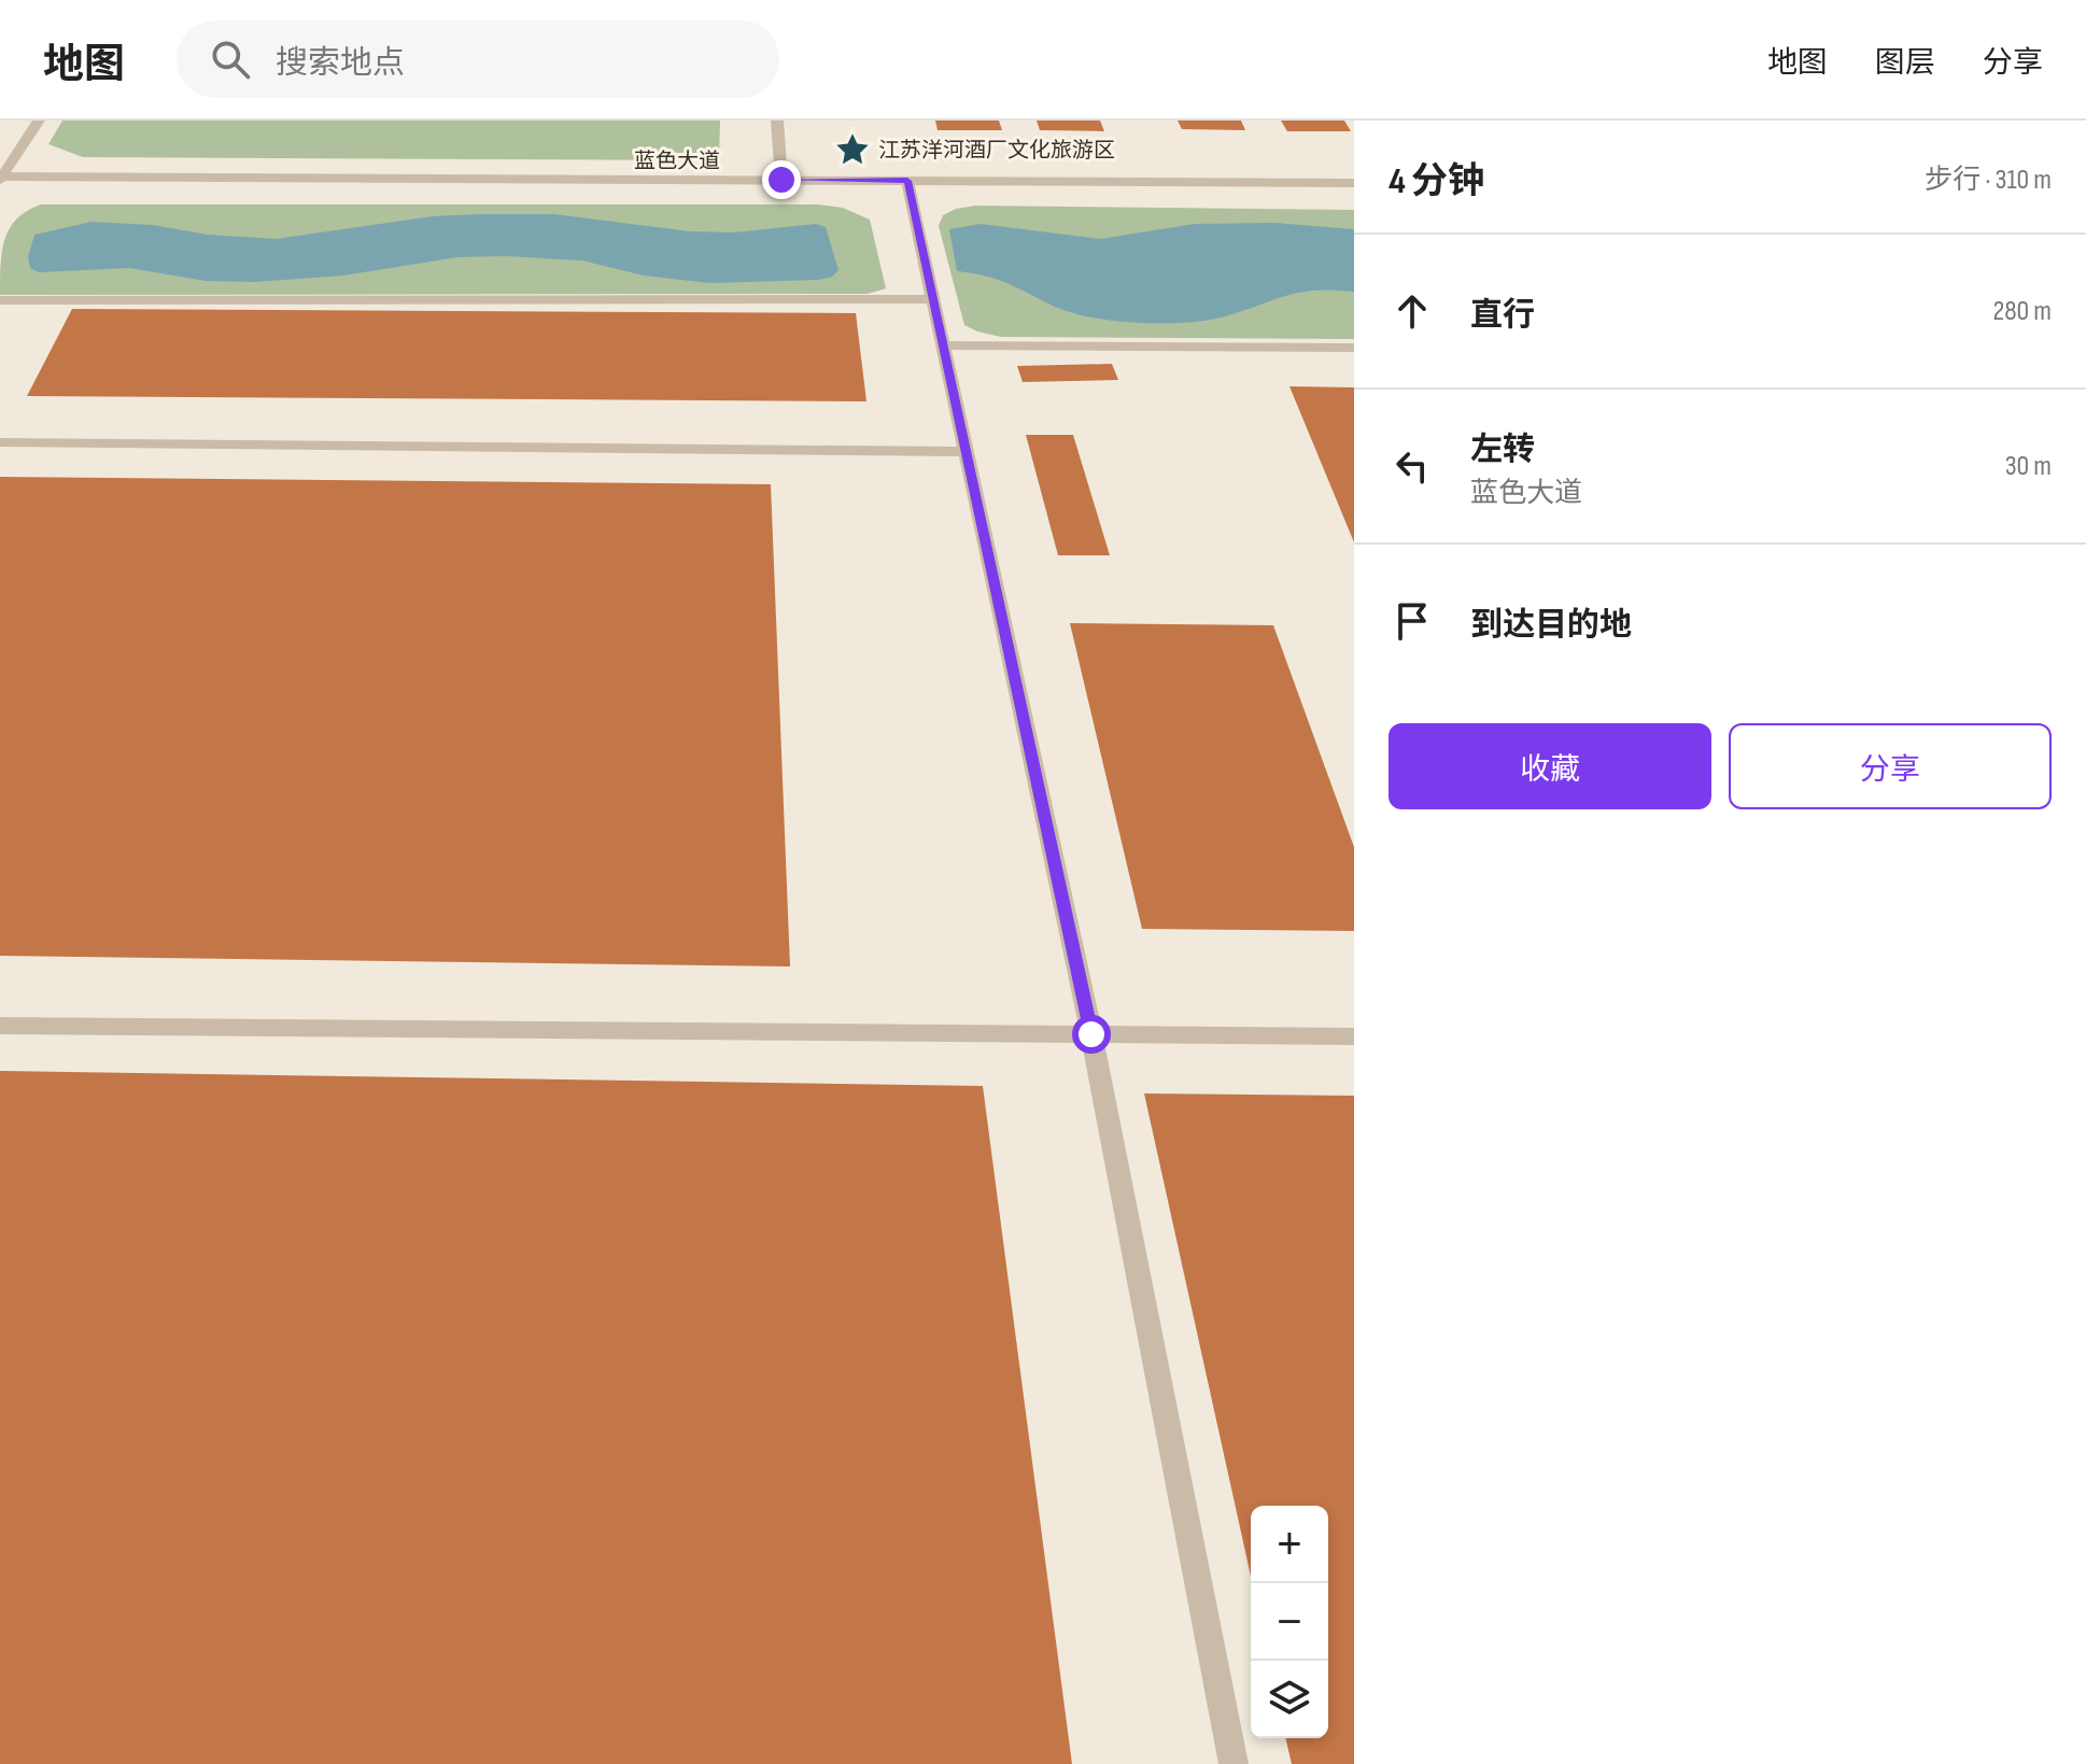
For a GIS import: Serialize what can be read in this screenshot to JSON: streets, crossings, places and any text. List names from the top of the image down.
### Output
{
  "streets": {
    "street": ["蓝色大道"]
  },
  "places": {
    "place": ["江苏洋河酒厂文化旅游区"]
  },
  "page": {
    "header": "地图",
    "search": "搜索地点",
    "nav": ["地图", "图层", "分享"],
    "heading": ["4 分钟", "步行 · 310 m"],
    "list": [
      ["直行", "280 m"],
      ["左转", "蓝色大道", "30 m"],
      "到达目的地"
    ],
    "buttons": ["收藏", "分享"],
    "map_buttons": ["+", "−"]
  }
}
